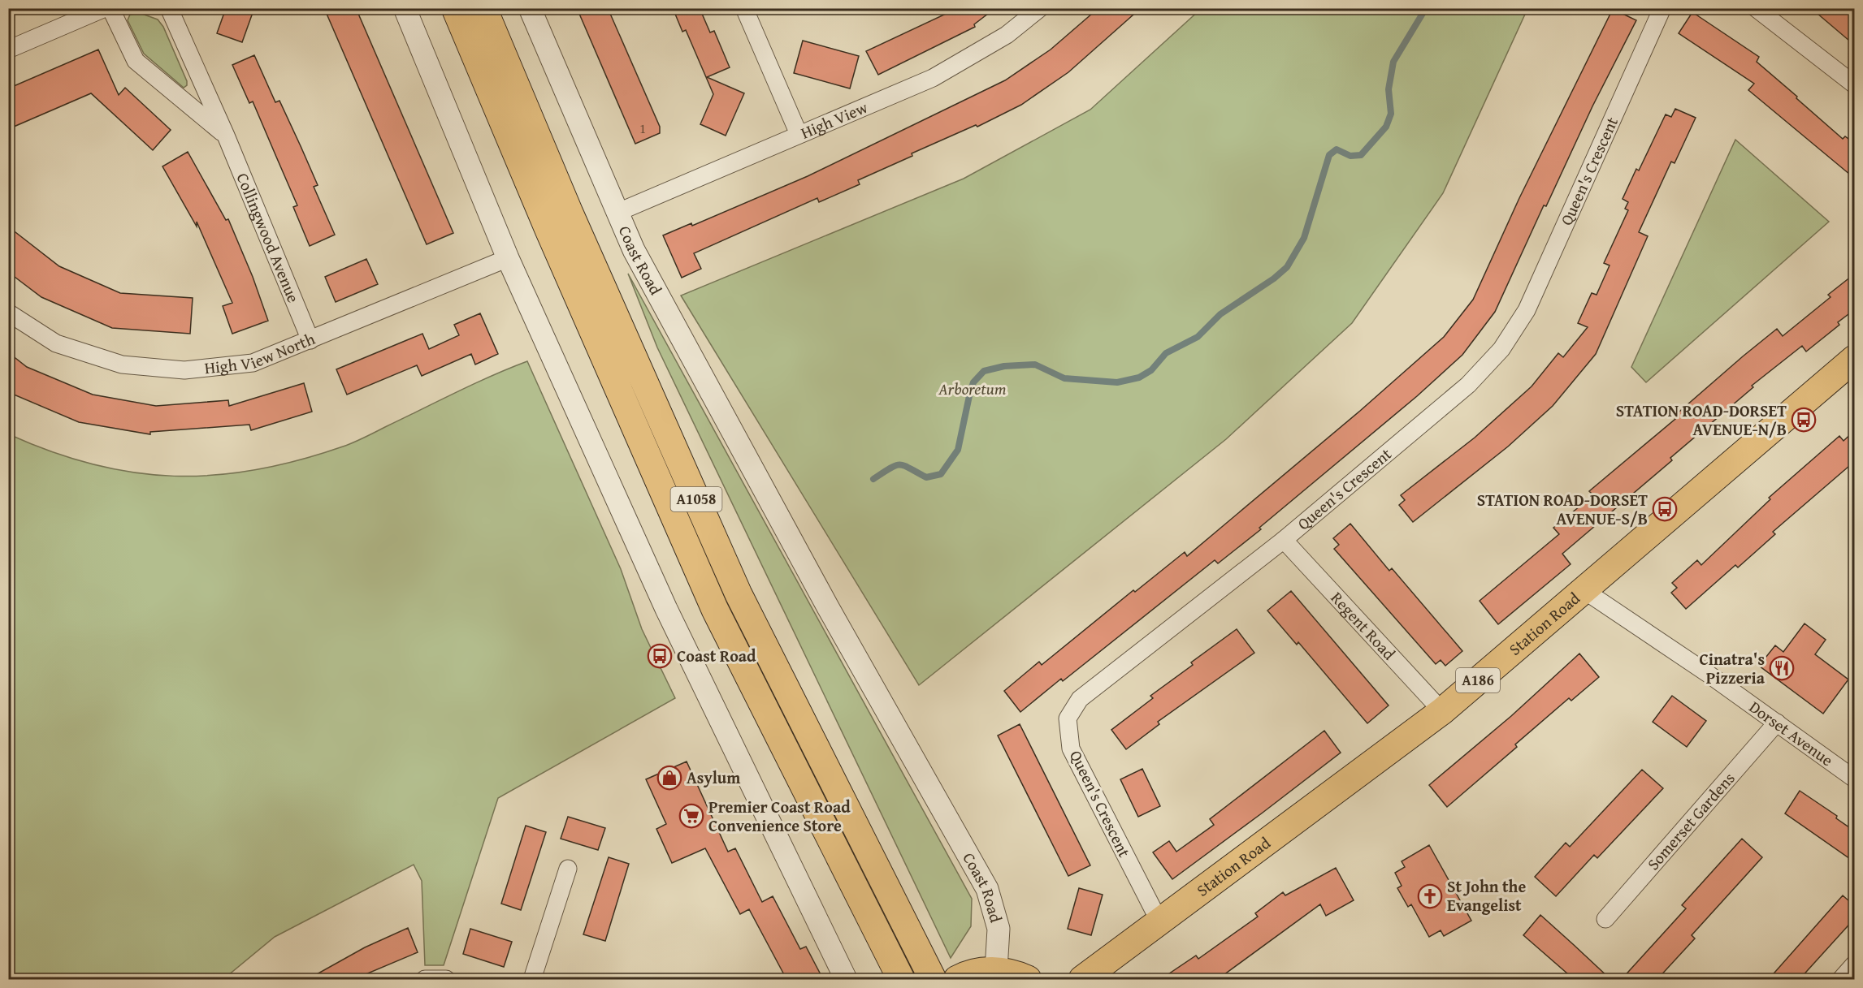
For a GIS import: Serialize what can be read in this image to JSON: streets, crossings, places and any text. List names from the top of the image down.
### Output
{
  "streets": {
    "main road": ["A1058", "Station Road", "A186"],
    "street": [
      "High View",
      "Queen's Crescent",
      "Collingwood Avenue",
      "Coast Road",
      "High View North",
      "Regent Road",
      "Dorset Avenue",
      "Somerset Gardens"
    ]
  },
  "crossings": [
    ["High View", "Coast Road"],
    ["Queen's Crescent", "Station Road"],
    ["Queen's Crescent", "Regent Road"],
    ["Collingwood Avenue", "High View North"],
    ["Station Road", "Regent Road"],
    ["Station Road", "Dorset Avenue"],
    ["Dorset Avenue", "Somerset Gardens"]
  ],
  "parks": ["Arboretum"],
  "places": {
    "bus stop": ["STATION ROAD-DORSET AVENUE-N/B", "STATION ROAD-DORSET AVENUE-S/B", "Coast Road"],
    "restaurant": ["Cinatra's Pizzeria"],
    "shop": ["Asylum"],
    "supermarket": ["Premier Coast Road Convenience Store"],
    "church": ["St John the Evangelist"]
  },
  "house_numbers": ["1"]
}
